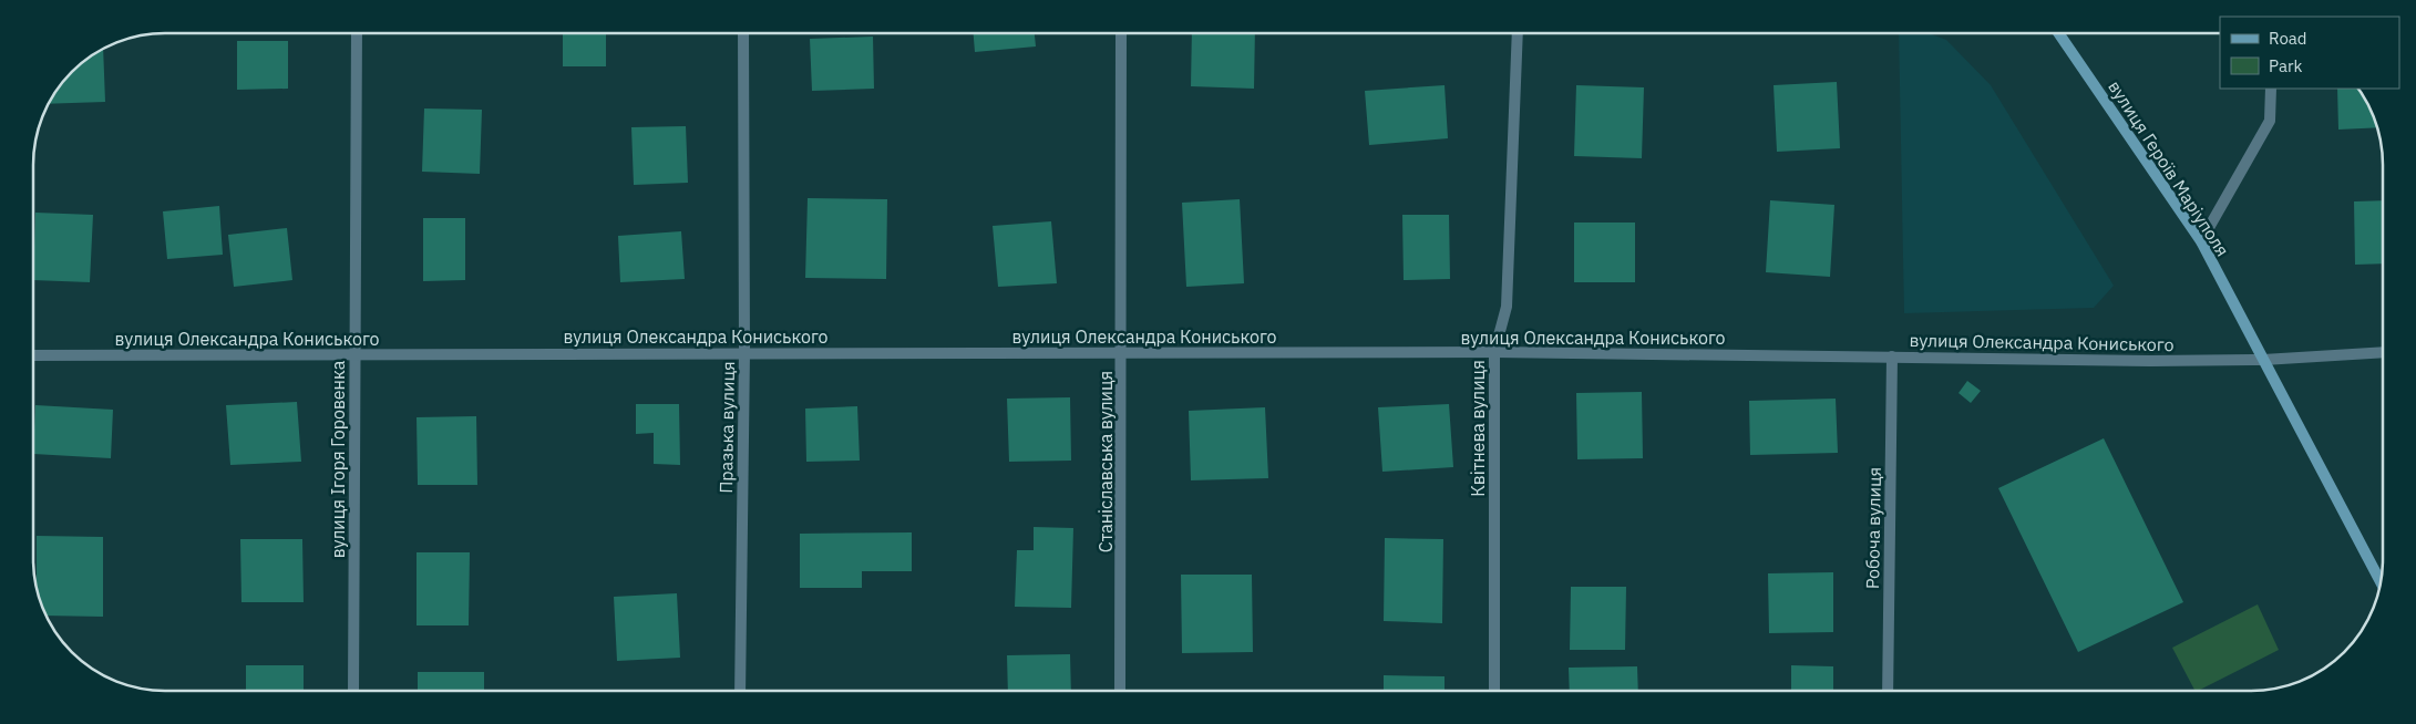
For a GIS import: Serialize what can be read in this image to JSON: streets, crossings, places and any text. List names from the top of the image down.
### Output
{
  "streets": {
    "main road": ["вулиця Героїв Маріуполя"],
    "street": [
      "вулиця Олександра Кониського",
      "Празька вулиця",
      "Квітнева вулиця",
      "вулиця Ігоря Горовенка",
      "Станіславська вулиця",
      "Робоча вулиця"
    ]
  },
  "crossings": [
    ["вулиця Героїв Маріуполя", "вулиця Олександра Кониського"],
    ["вулиця Олександра Кониського", "Празька вулиця"],
    ["вулиця Олександра Кониського", "Квітнева вулиця"],
    ["вулиця Олександра Кониського", "вулиця Ігоря Горовенка"],
    ["вулиця Олександра Кониського", "Станіславська вулиця"],
    ["вулиця Олександра Кониського", "Робоча вулиця"]
  ],
  "legend": ["Road", "Park"]
}
